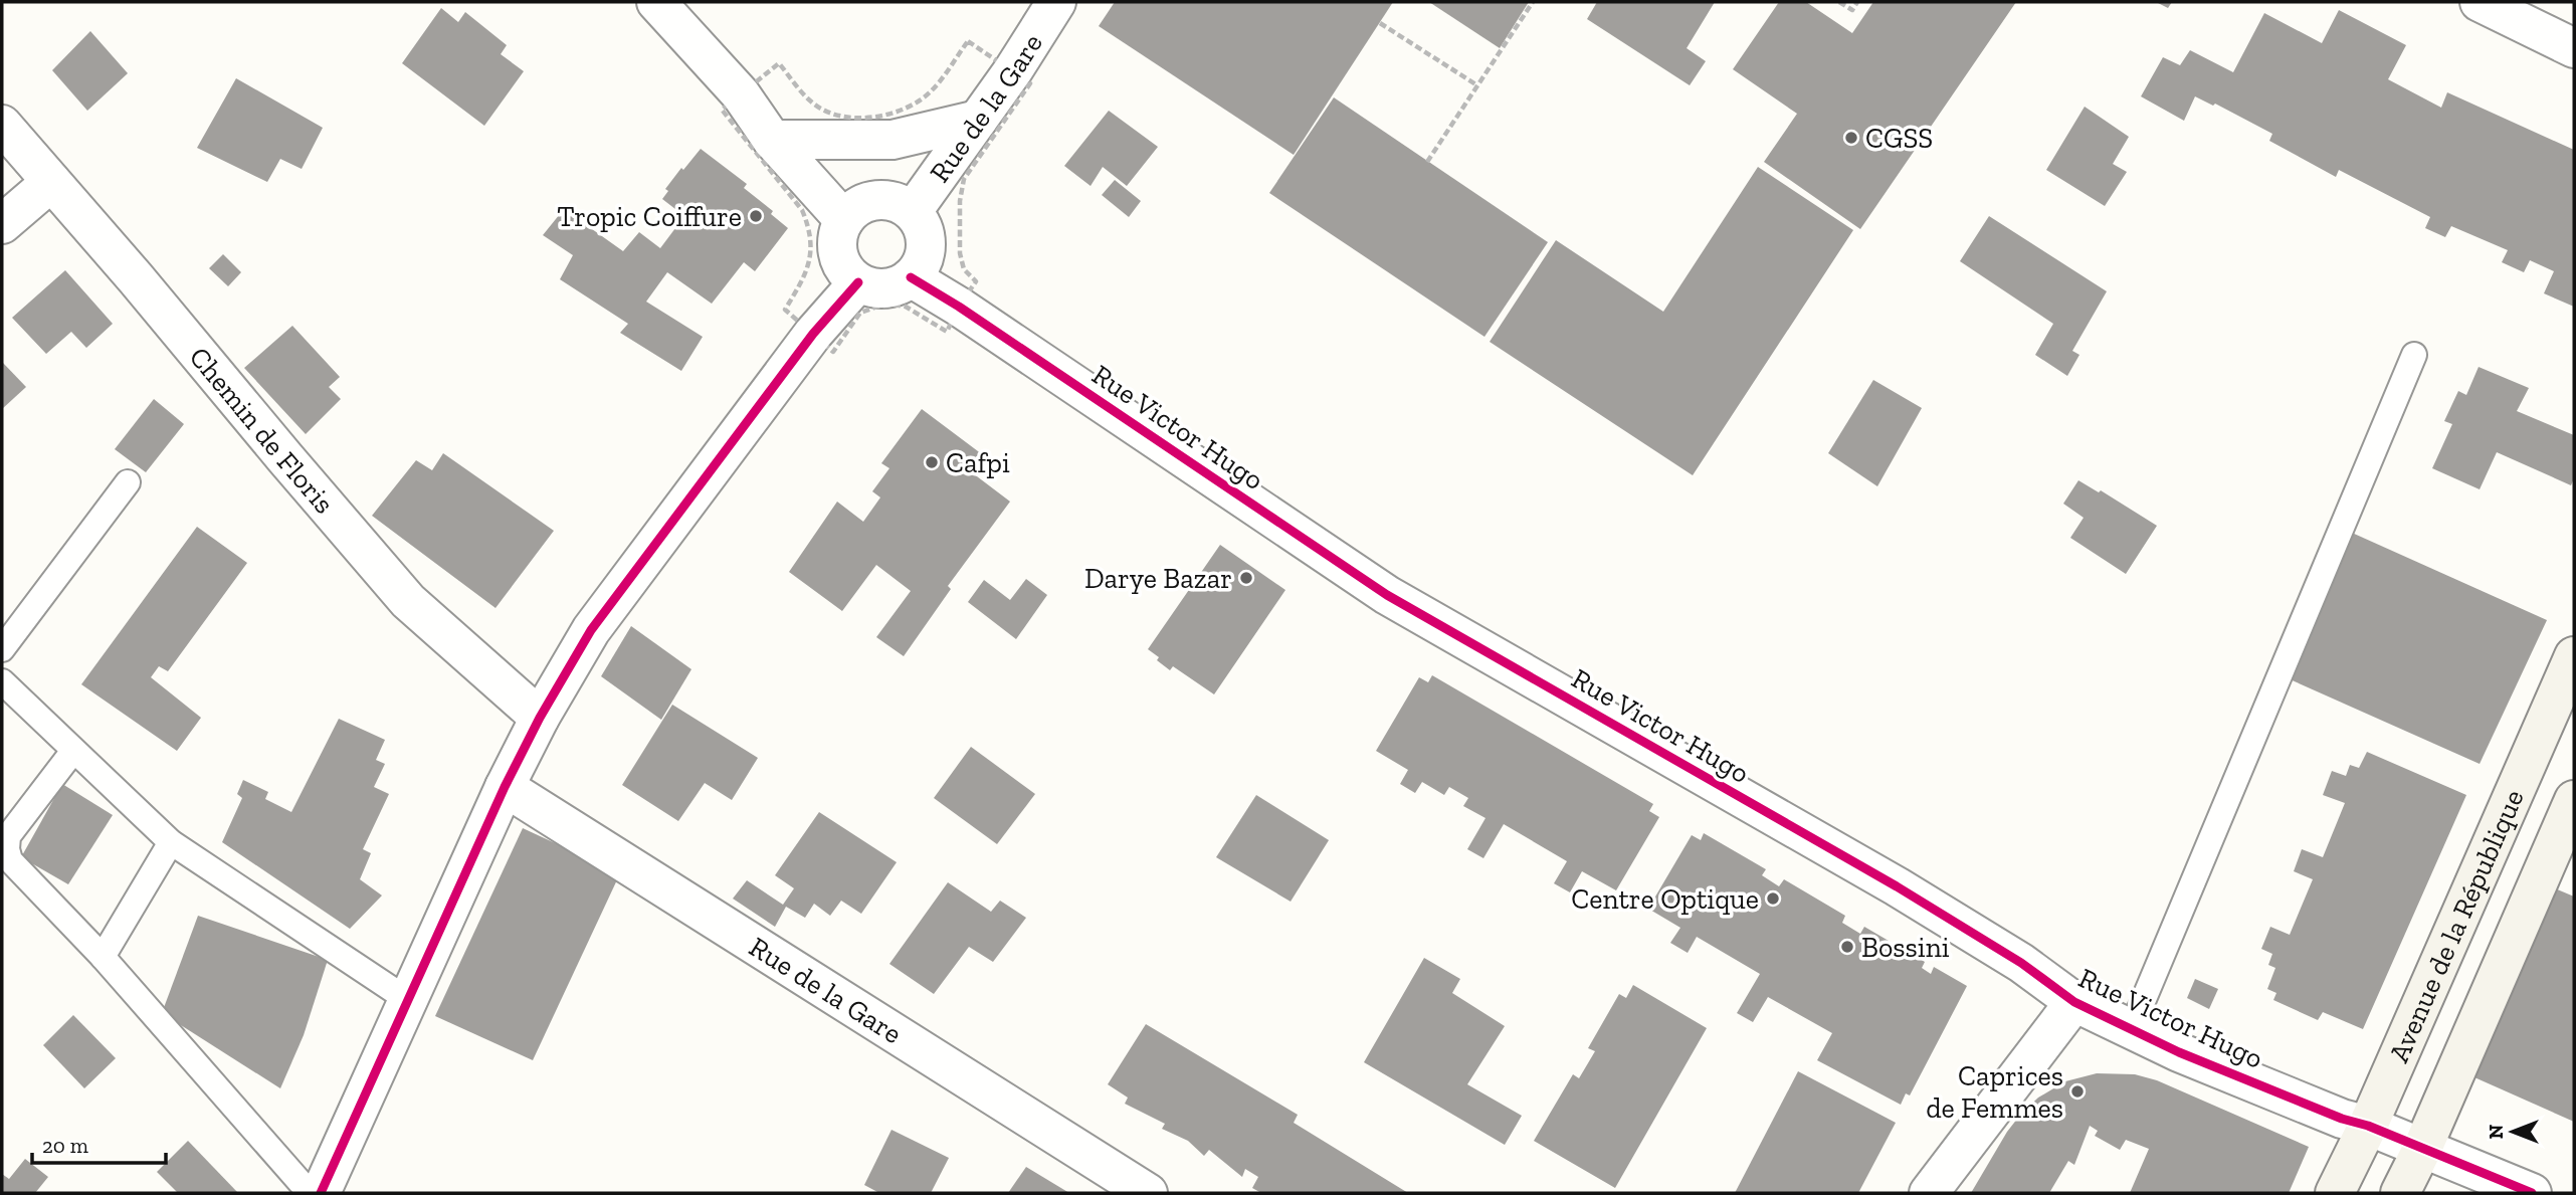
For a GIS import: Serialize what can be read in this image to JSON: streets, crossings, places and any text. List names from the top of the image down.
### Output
{
  "streets": {
    "main road": ["Avenue de la République"],
    "street": ["Rue de la Gare", "Rue Victor Hugo", "Chemin de Floris"]
  },
  "crossings": [
    ["Rue de la Gare", "Rue Victor Hugo"],
    ["Rue Victor Hugo", "Avenue de la République"]
  ],
  "places": [
    "CGSS",
    "Tropic Coiffure",
    "Cafpi",
    "Darye Bazar",
    "Centre Optique",
    "Bossini",
    "Caprices de Femmes"
  ],
  "scale_bar": "20 m",
  "north": "left"
}
